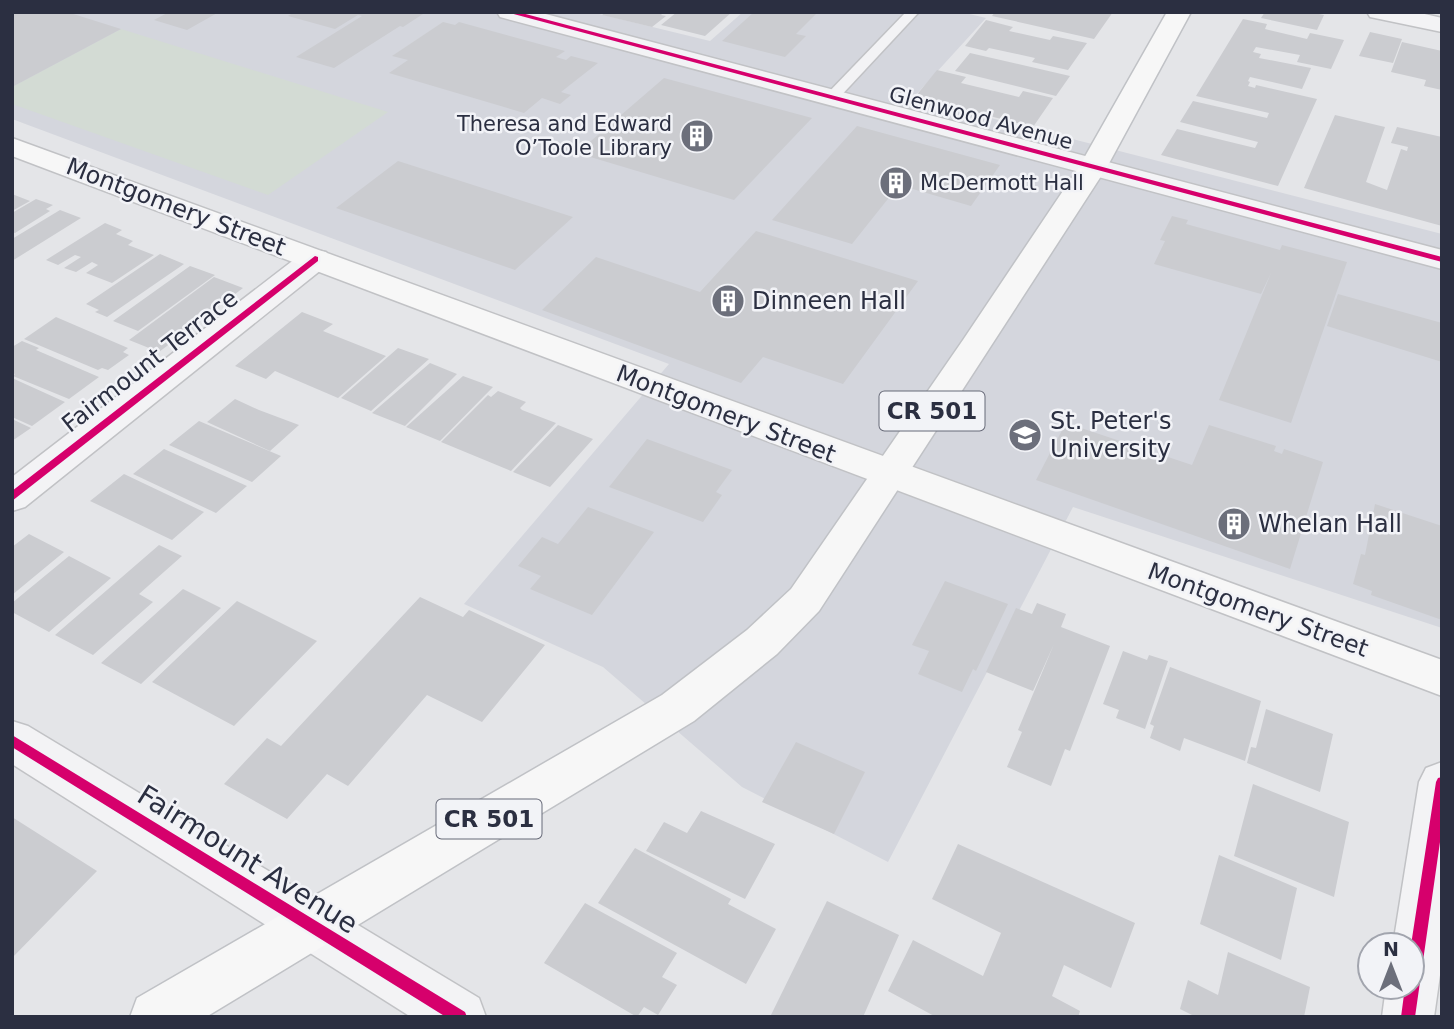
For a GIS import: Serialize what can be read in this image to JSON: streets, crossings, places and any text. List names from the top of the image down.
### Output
{
  "streets": {
    "main road": ["Montgomery Street", "CR 501"],
    "street": ["Glenwood Avenue", "Fairmount Terrace", "Fairmount Avenue"]
  },
  "crossings": [
    ["Glenwood Avenue", "CR 501"],
    ["Montgomery Street", "Fairmount Terrace"],
    ["Montgomery Street", "CR 501"],
    ["CR 501", "Fairmount Avenue"]
  ],
  "places": {
    "building": [
      "Theresa and Edward O’Toole Library",
      "McDermott Hall",
      "Dinneen Hall",
      "Whelan Hall"
    ],
    "school or university": ["St. Peter's University"]
  },
  "north": "top"
}
